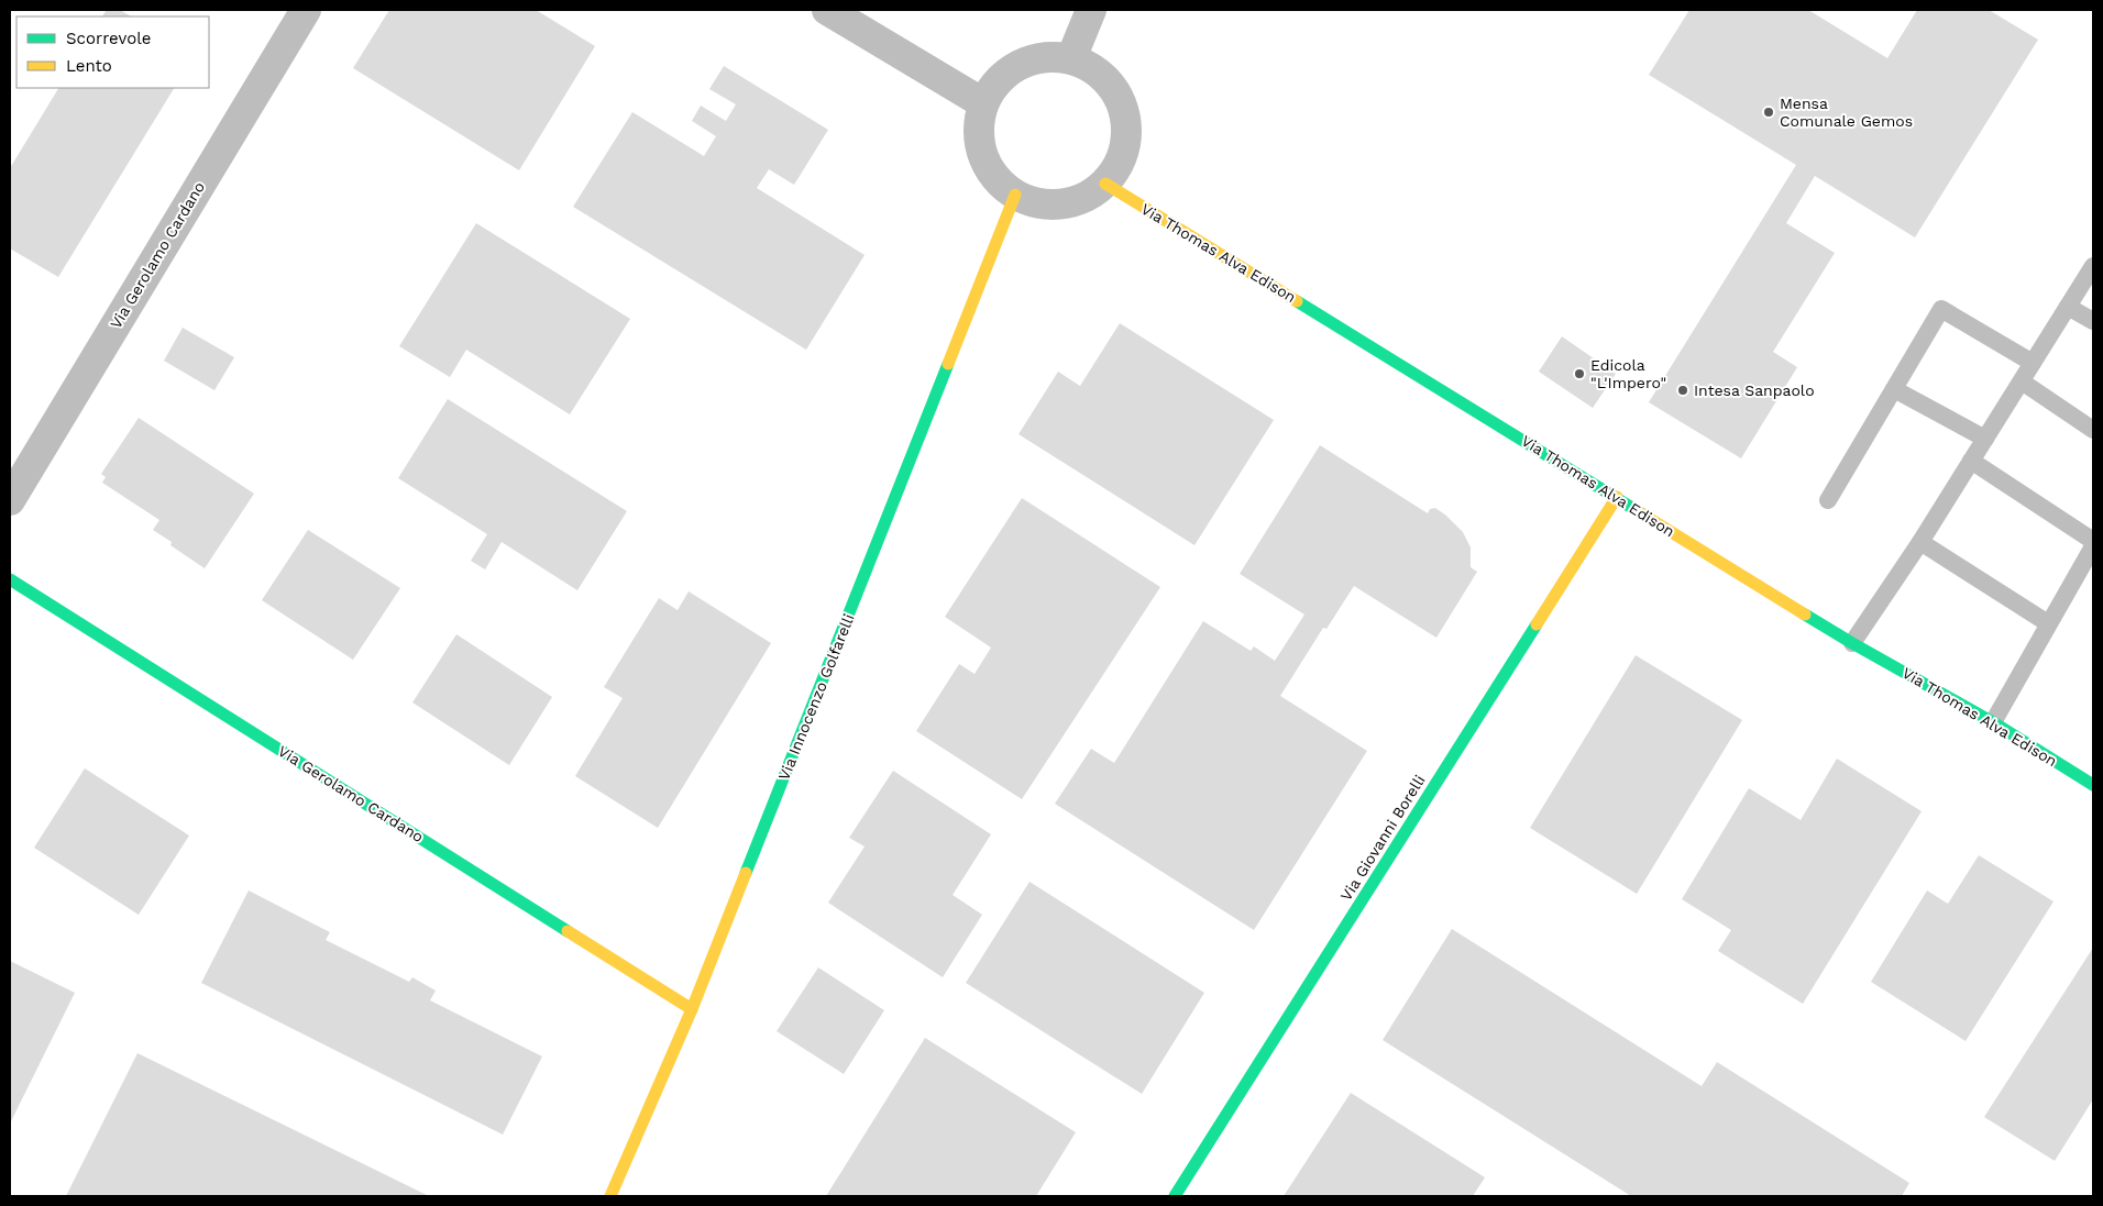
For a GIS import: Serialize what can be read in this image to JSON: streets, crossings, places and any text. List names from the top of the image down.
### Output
{
  "streets": {
    "street": [
      "Via Thomas Alva Edison",
      "Via Gerolamo Cardano",
      "Via Innocenzo Golfarelli",
      "Via Giovanni Borelli"
    ]
  },
  "crossings": [
    ["Via Thomas Alva Edison", "Via Innocenzo Golfarelli"],
    ["Via Thomas Alva Edison", "Via Giovanni Borelli"],
    ["Via Gerolamo Cardano", "Via Innocenzo Golfarelli"]
  ],
  "places": ["Mensa Comunale Gemos", "Edicola \"L'Impero\"", "Intesa Sanpaolo"],
  "legend": ["Scorrevole", "Lento"]
}
